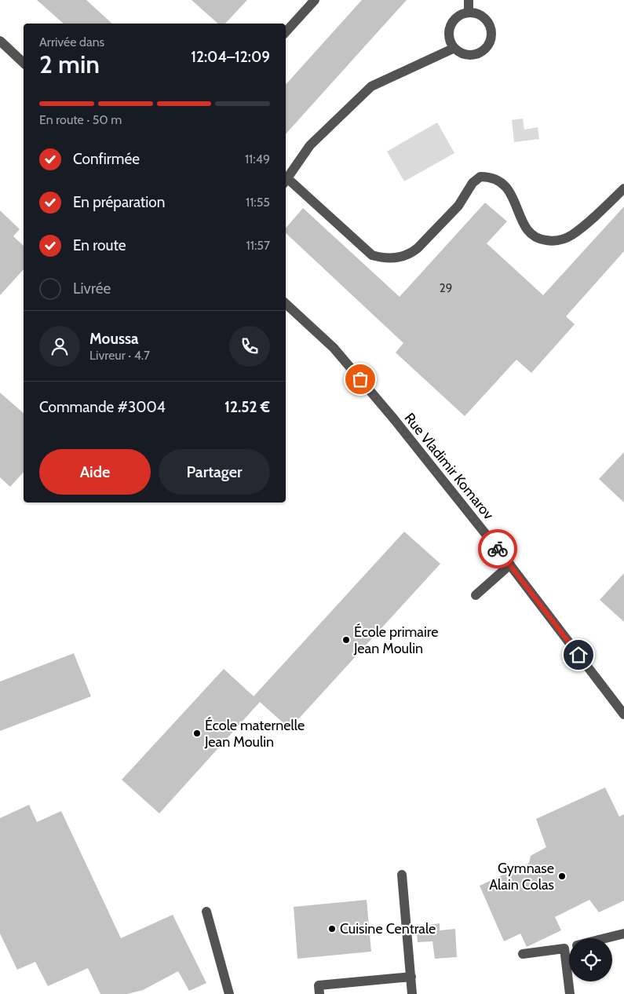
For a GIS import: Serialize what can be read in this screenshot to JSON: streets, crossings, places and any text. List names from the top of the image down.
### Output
{
  "streets": {
    "street": ["Rue Vladimir Komarov"]
  },
  "places": [
    "École primaire Jean Moulin",
    "École maternelle Jean Moulin",
    "Gymnase Alain Colas",
    "Cuisine Centrale"
  ],
  "house_numbers": ["29"],
  "page": {
    "heading": ["2 min", "Arrivée dans", "12:04–12:09"],
    "panel": [
      "Moussa",
      "Livreur · 4.7",
      "Commande #3004",
      "12.52 €"
    ],
    "bar": "En route · 50 m",
    "list": [
      ["Confirmée", "11:49"],
      ["En préparation", "11:55"],
      ["En route", "11:57"],
      "Livrée"
    ],
    "buttons": ["Aide", "Partager"]
  }
}
